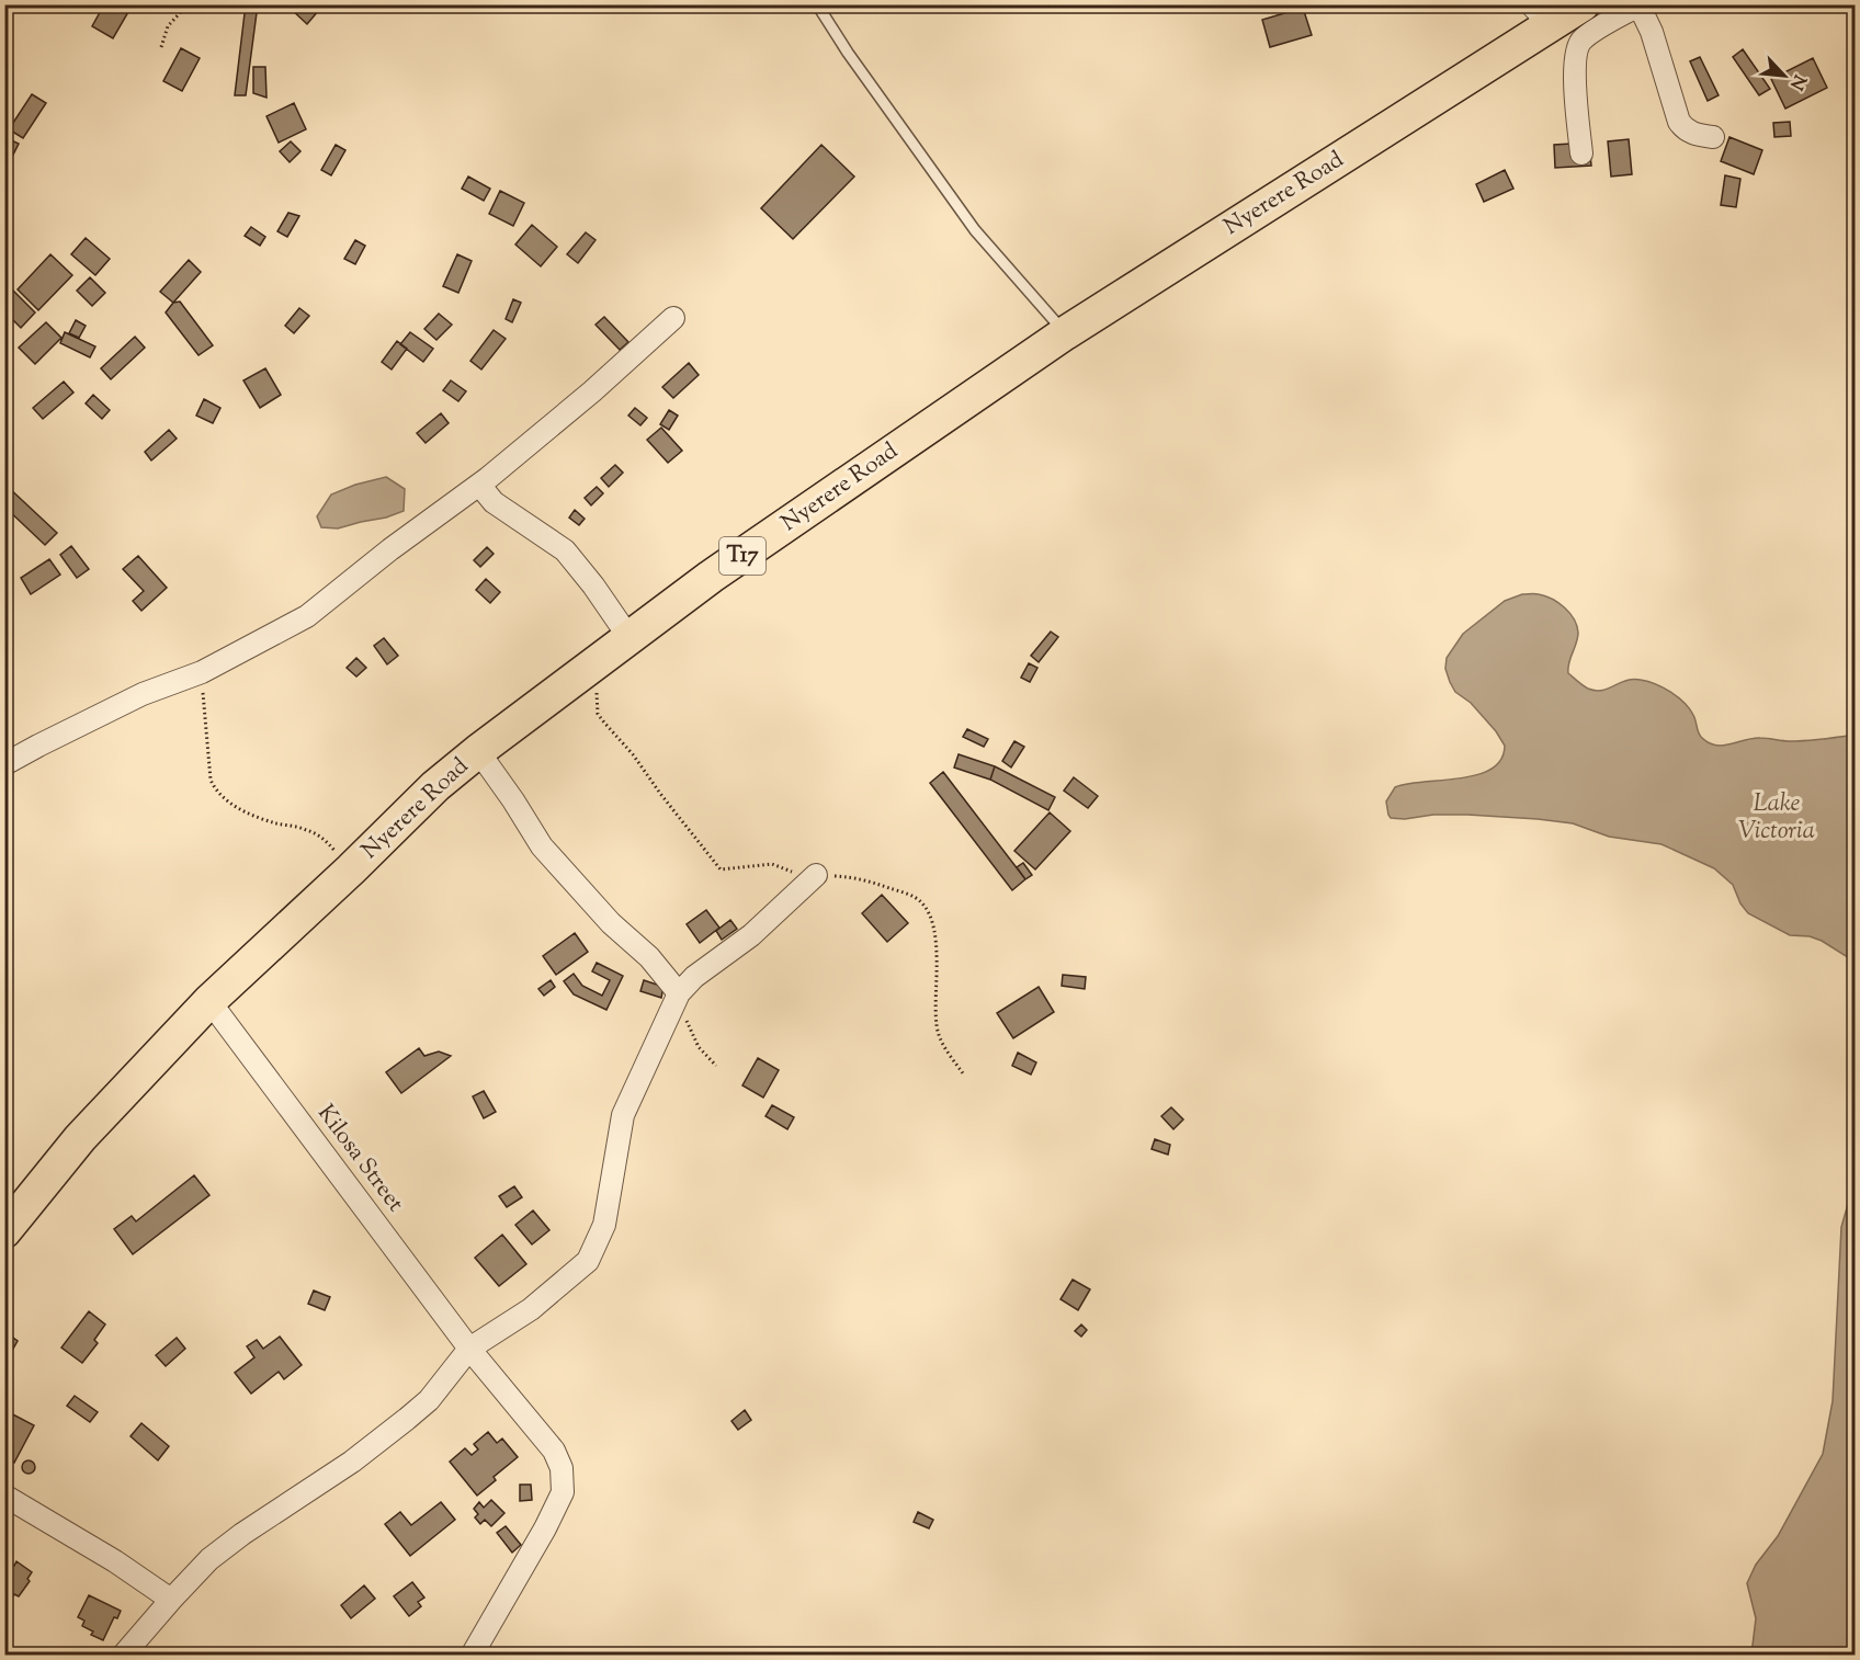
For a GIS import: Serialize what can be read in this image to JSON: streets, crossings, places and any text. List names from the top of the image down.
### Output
{
  "streets": {
    "main road": ["Nyerere Road", "T17"],
    "street": ["Kilosa Street"]
  },
  "crossings": [
    ["Nyerere Road", "Kilosa Street"]
  ],
  "water": ["Lake Victoria"],
  "north": "bottom right"
}
